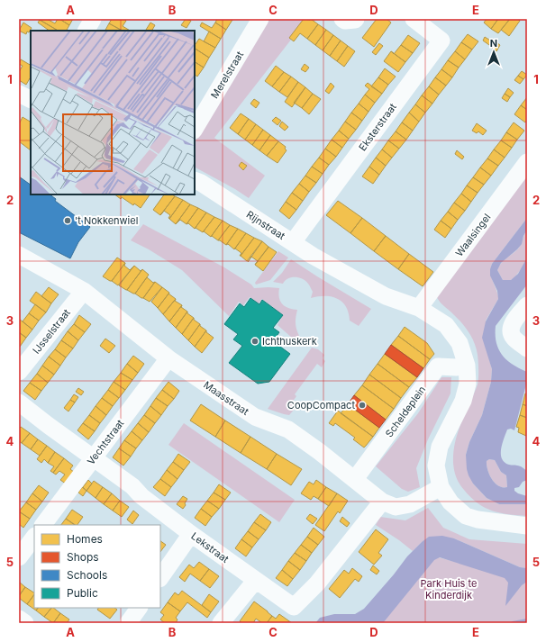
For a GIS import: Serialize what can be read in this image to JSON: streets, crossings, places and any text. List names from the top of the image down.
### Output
{
  "streets": {
    "street": [
      "Merelstraat",
      "Eksterstraat",
      "Rijnstraat",
      "Waalsingel",
      "IJsselstraat",
      "Maasstraat",
      "Scheldeplein",
      "Vechtstraat",
      "Lekstraat"
    ]
  },
  "crossings": [
    ["Eksterstraat", "Rijnstraat"],
    ["Rijnstraat", "Waalsingel"],
    ["IJsselstraat", "Maasstraat"],
    ["Maasstraat", "Scheldeplein"],
    ["Maasstraat", "Vechtstraat"],
    ["Maasstraat", "Lekstraat"],
    ["Vechtstraat", "Lekstraat"]
  ],
  "parks": ["Park Huis te Kinderdijk"],
  "places": ["'t Nokkenwiel", "Ichthuskerk", "CoopCompact"],
  "legend": [
    "Homes",
    "Shops",
    "Schools",
    "Public"
  ],
  "north": "top",
  "grid": {
    "columns": [
      "A",
      "B",
      "C",
      "D",
      "E"
    ],
    "rows": [
      "1",
      "2",
      "3",
      "4",
      "5"
    ]
  }
}
